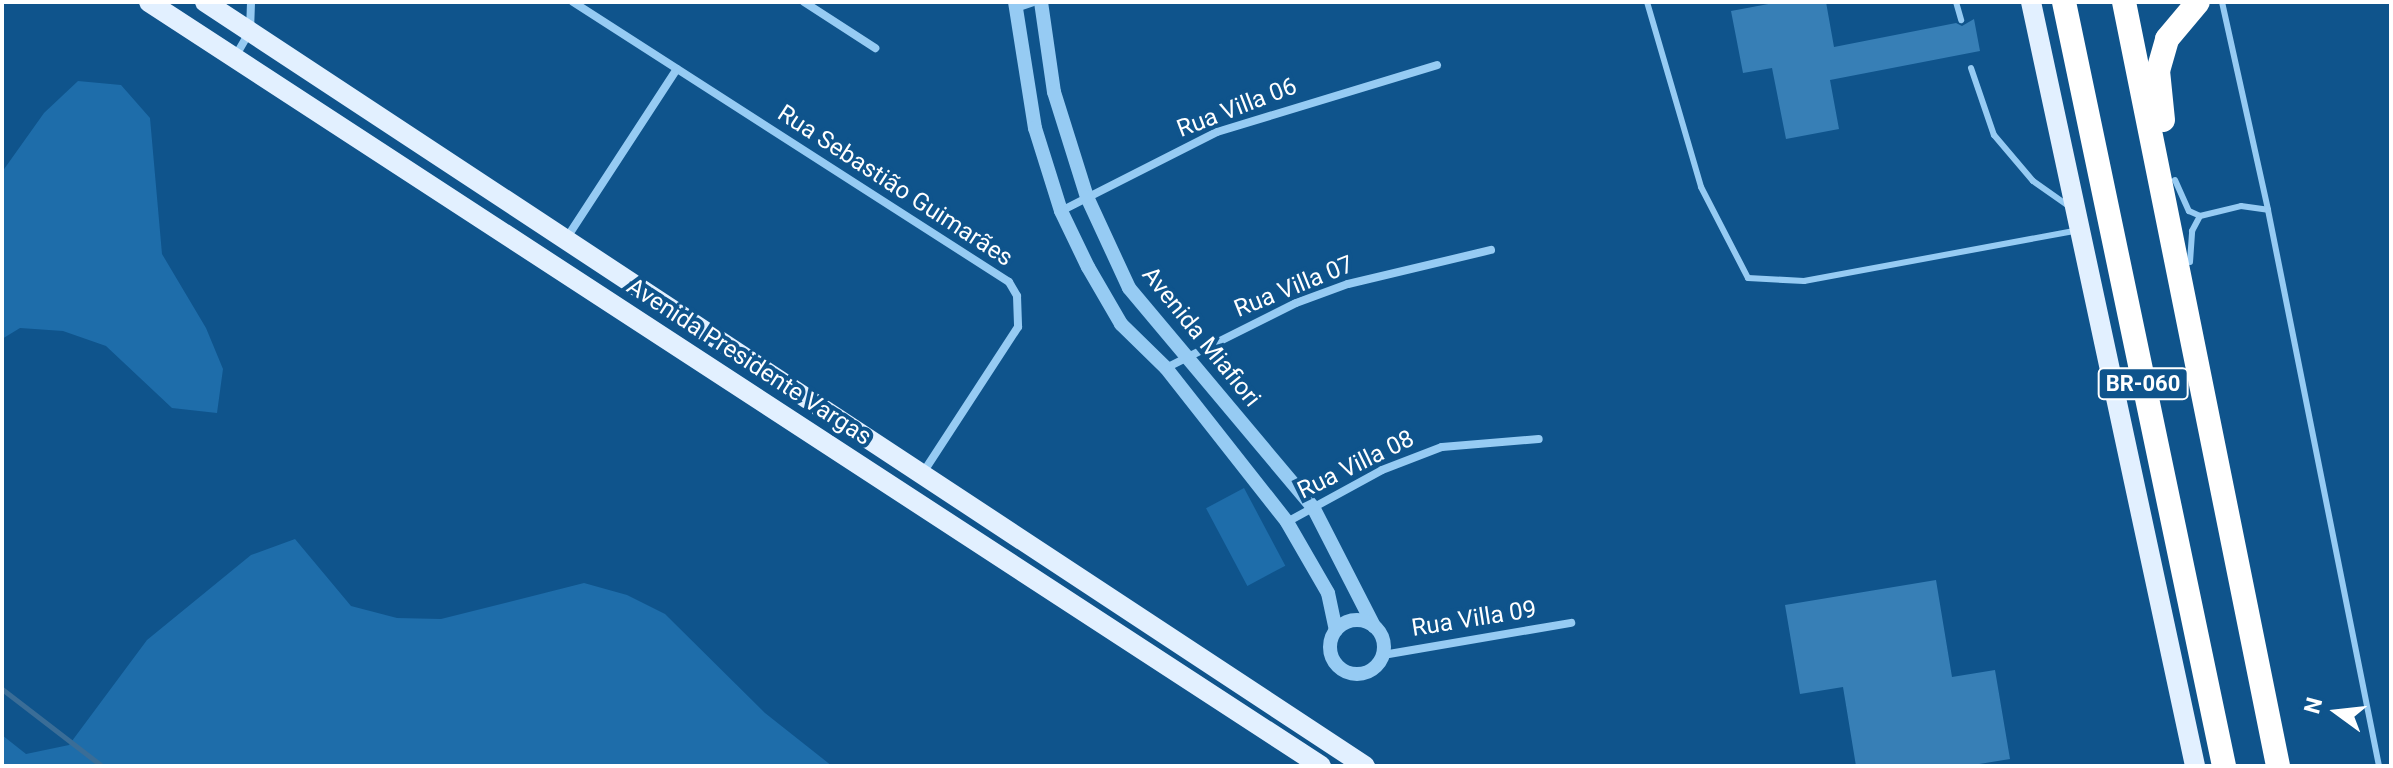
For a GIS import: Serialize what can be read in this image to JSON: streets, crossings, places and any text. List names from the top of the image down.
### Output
{
  "streets": {
    "highway": ["BR-060"],
    "main road": ["Avenida Presidente Vargas"],
    "street": [
      "Rua Villa 06",
      "Rua Sebastião Guimarães",
      "Rua Villa 07",
      "Avenida Miafiori",
      "Rua Villa 08",
      "Rua Villa 09"
    ]
  },
  "crossings": [
    ["Rua Villa 06", "Avenida Miafiori"],
    ["Rua Sebastião Guimarães", "Avenida Presidente Vargas"],
    ["Rua Villa 07", "Avenida Miafiori"],
    ["Avenida Miafiori", "Rua Villa 08"],
    ["Avenida Miafiori", "Rua Villa 09"]
  ],
  "north": "left"
}
